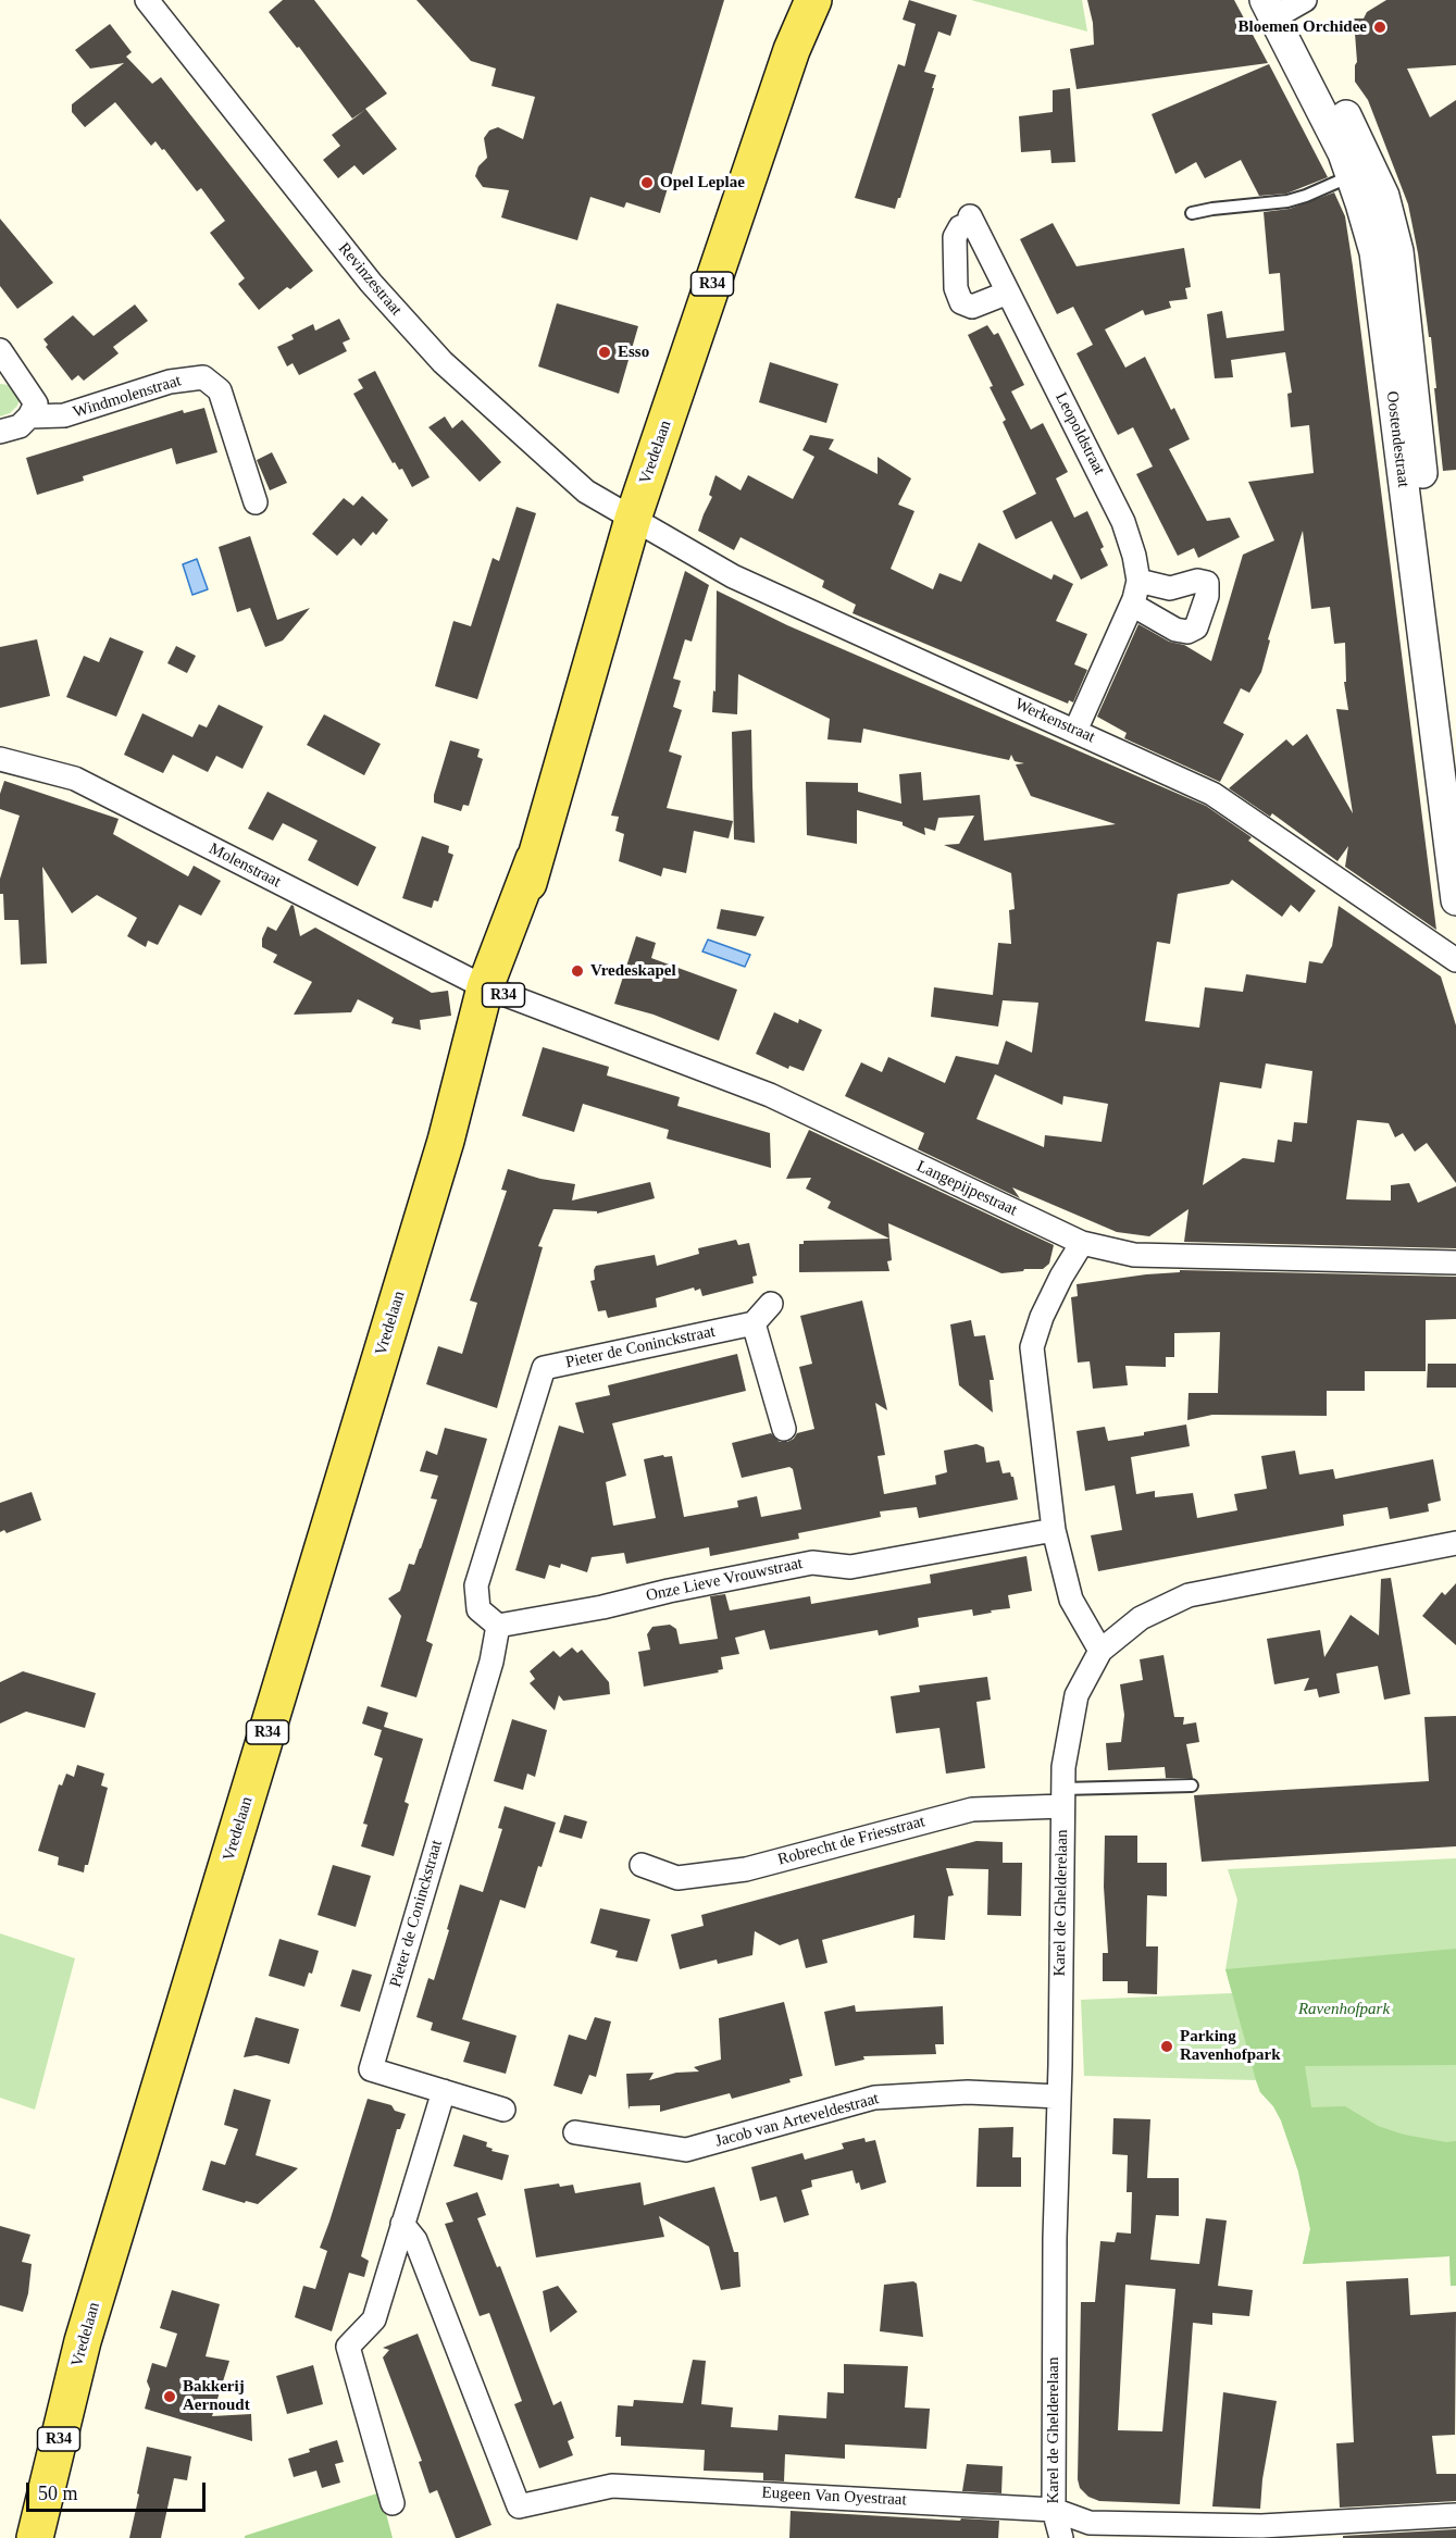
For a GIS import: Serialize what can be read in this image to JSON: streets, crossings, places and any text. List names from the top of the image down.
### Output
{
  "streets": {
    "main road": ["R34", "Vredelaan"],
    "street": [
      "Revinzestraat",
      "Windmolenstraat",
      "Leopoldstraat",
      "Oostendestraat",
      "Werkenstraat",
      "Molenstraat",
      "Langepijpestraat",
      "Pieter de Coninckstraat",
      "Onze Lieve Vrouwstraat",
      "Robrecht de Friesstraat",
      "Karel de Ghelderelaan",
      "Jacob van Arteveldestraat",
      "Eugeen Van Oyestraat"
    ]
  },
  "crossings": [
    ["Revinzestraat", "Vredelaan"],
    ["Revinzestraat", "Werkenstraat"],
    ["Leopoldstraat", "Werkenstraat"],
    ["Vredelaan", "Werkenstraat"],
    ["Vredelaan", "Molenstraat"],
    ["Vredelaan", "Langepijpestraat"],
    ["Molenstraat", "Langepijpestraat"],
    ["Pieter de Coninckstraat", "Onze Lieve Vrouwstraat"],
    ["Robrecht de Friesstraat", "Karel de Ghelderelaan"],
    ["Karel de Ghelderelaan", "Jacob van Arteveldestraat"],
    ["Karel de Ghelderelaan", "Eugeen Van Oyestraat"]
  ],
  "parks": ["Ravenhofpark"],
  "places": [
    "Bloemen Orchidee",
    "Opel Leplae",
    "Esso",
    "Vredeskapel",
    "Parking Ravenhofpark",
    "Bakkerij Aernoudt"
  ],
  "scale_bar": "50 m"
}
